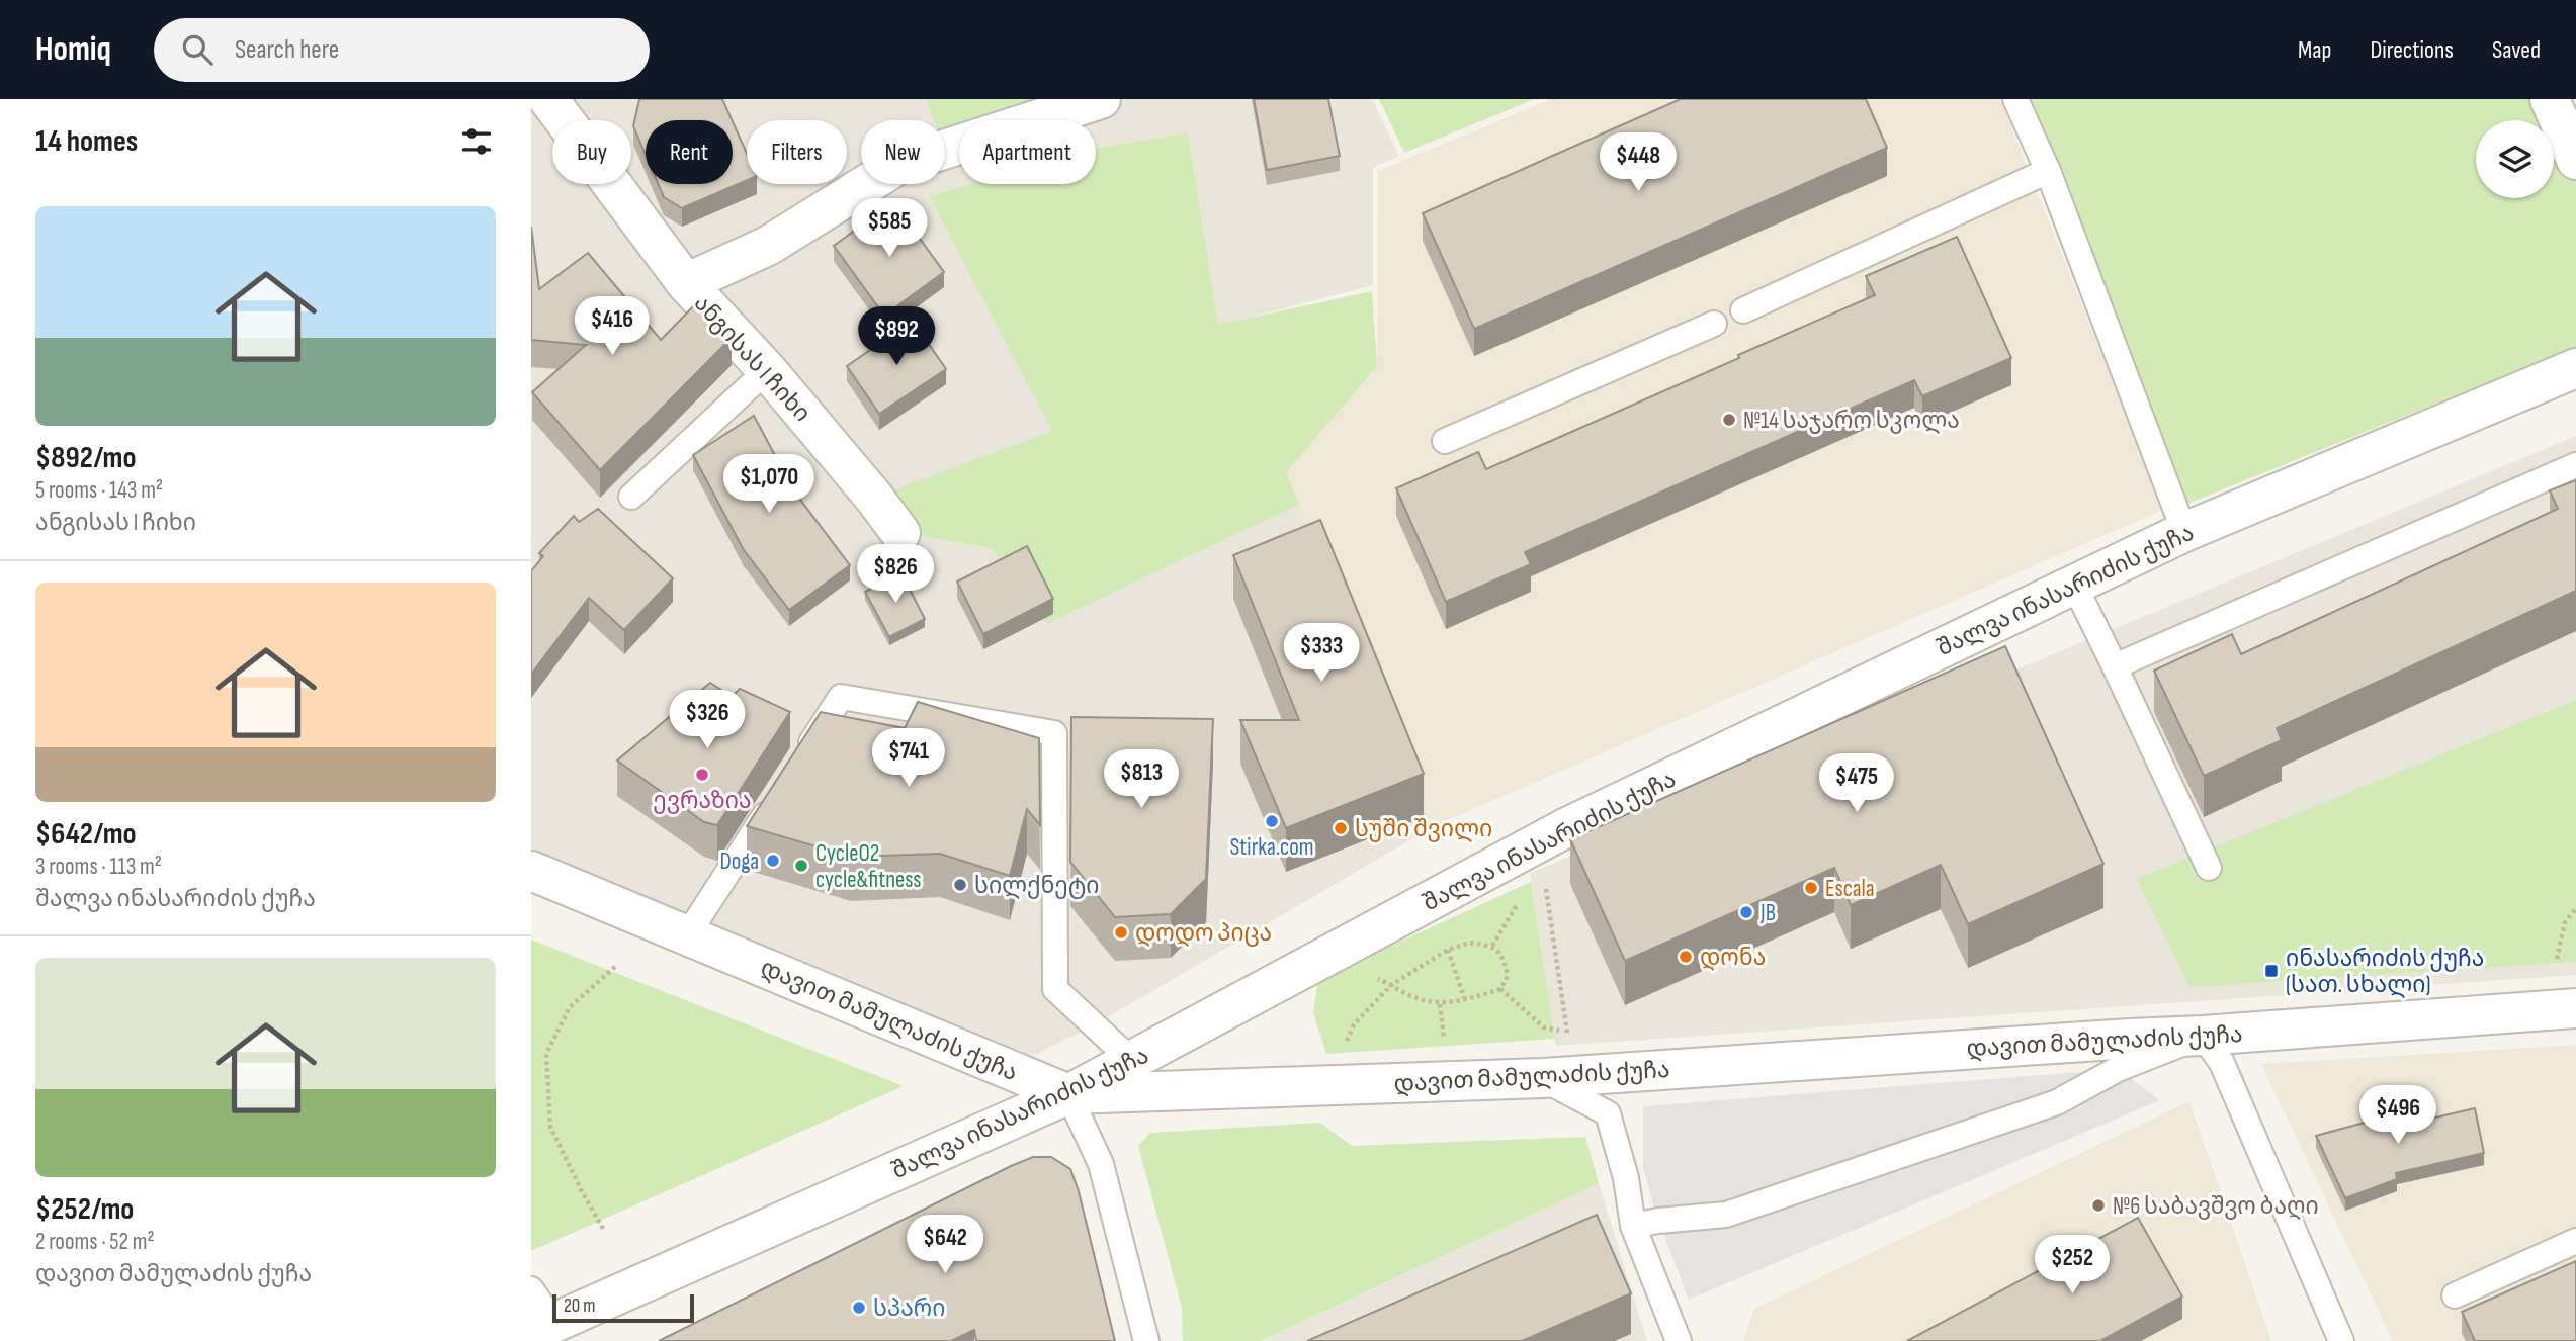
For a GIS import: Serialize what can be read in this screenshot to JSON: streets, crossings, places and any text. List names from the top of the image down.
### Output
{
  "streets": {
    "street": ["ანგისას I ჩიხი", "შალვა ინასარიძის ქუჩა", "დავით მამულაძის ქუჩა"]
  },
  "crossings": [
    ["შალვა ინასარიძის ქუჩა", "დავით მამულაძის ქუჩა"]
  ],
  "places": {
    "other": [
      "№14 საჯარო სკოლა",
      "ევრაზია",
      "Stirka.com",
      "სუში შვილი",
      "Doga",
      "CycleO2 cycle&fitness",
      "სილქნეტი",
      "Escala",
      "JB",
      "დოდო პიცა",
      "დონა",
      "№6 საბავშვო ბაღი",
      "სპარი"
    ],
    "transit": ["ინასარიძის ქუჩა (სათ. სხალი)"]
  },
  "scale_bar": "20 m",
  "page": {
    "header": "Homiq",
    "search": "Search here",
    "nav": ["Map", "Directions", "Saved"],
    "heading": "14 homes",
    "chip": [
      "Buy",
      "Rent",
      "Filters",
      "New",
      "Apartment"
    ],
    "price": [
      "$448",
      "$585",
      "$416",
      "$892",
      "$1,070",
      "$826",
      "$333",
      "$326",
      "$741",
      "$813",
      "$475",
      "$496",
      "$642",
      "$252"
    ],
    "list": [
      {
        "name": "$892/mo",
        "note": "5 rooms · 143 m² · ანგისას I ჩიხი"
      },
      {
        "name": "$642/mo",
        "note": "3 rooms · 113 m² · შალვა ინასარიძის ქუჩა"
      },
      {
        "name": "$252/mo",
        "note": "2 rooms · 52 m² · დავით მამულაძის ქუჩა"
      }
    ],
    "scale": "20 m"
  }
}
